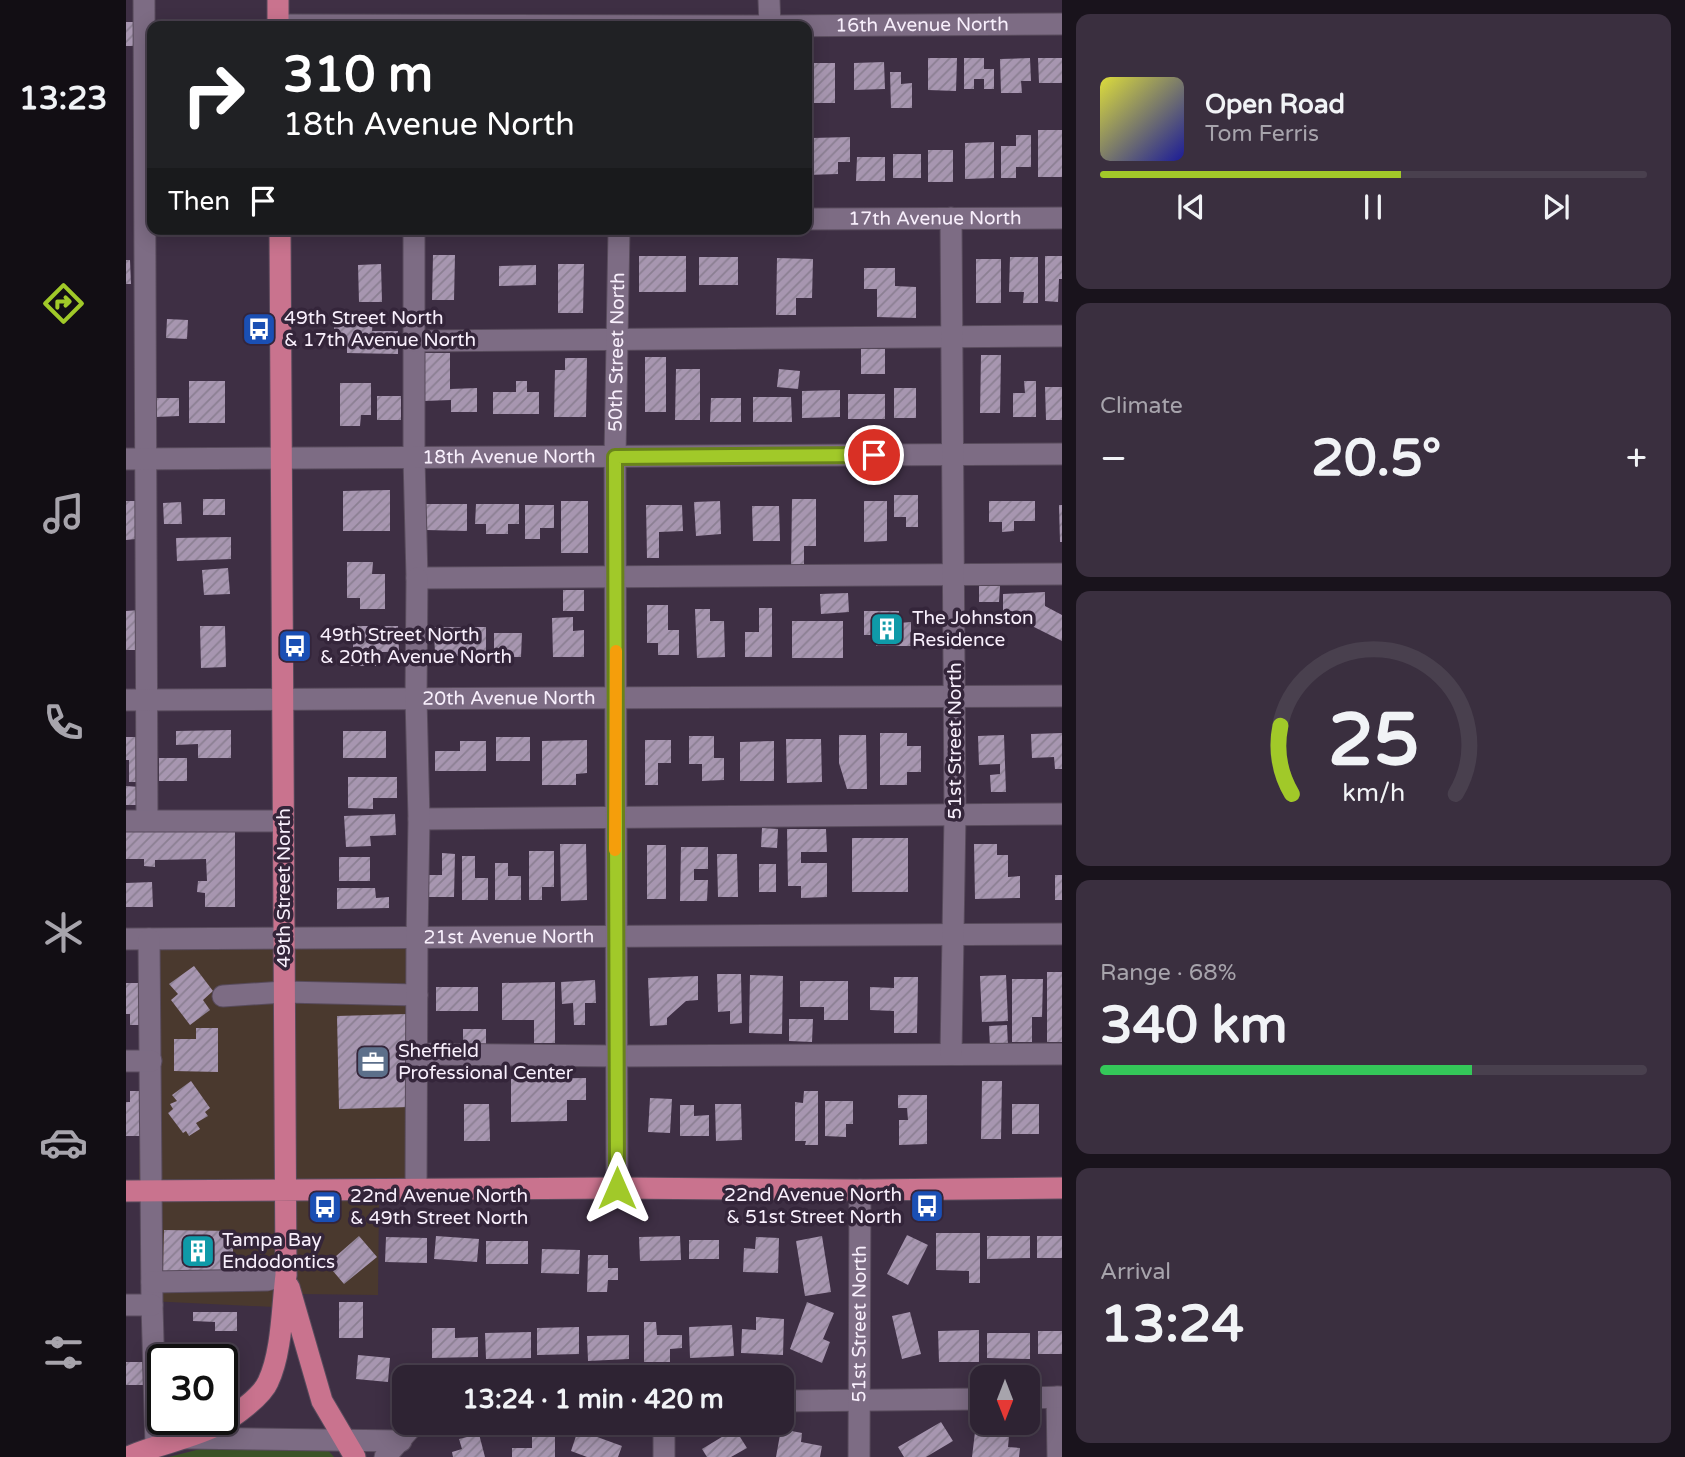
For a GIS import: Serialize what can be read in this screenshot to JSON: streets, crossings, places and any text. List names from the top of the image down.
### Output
{
  "streets": {
    "main road": ["49th Street North"],
    "street": [
      "16th Avenue North",
      "17th Avenue North",
      "50th Street North",
      "18th Avenue North",
      "20th Avenue North",
      "51st Street North",
      "21st Avenue North"
    ]
  },
  "crossings": [
    ["17th Avenue North", "51st Street North"],
    ["50th Street North", "18th Avenue North"],
    ["50th Street North", "20th Avenue North"],
    ["50th Street North", "21st Avenue North"],
    ["18th Avenue North", "51st Street North"],
    ["18th Avenue North", "49th Street North"],
    ["20th Avenue North", "51st Street North"],
    ["20th Avenue North", "49th Street North"],
    ["51st Street North", "21st Avenue North"],
    ["49th Street North", "21st Avenue North"]
  ],
  "places": {
    "bus stop": [
      "49th Street North & 17th Avenue North",
      "49th Street North & 20th Avenue North",
      "22nd Avenue North & 51st Street North",
      "22nd Avenue North & 49th Street North"
    ],
    "building": ["The Johnston Residence", "Tampa Bay Endodontics"],
    "office": ["Sheffield Professional Center"]
  },
  "north": "bottom",
  "page": {
    "tabs": "13:23",
    "turn": ["310 m", "18th Avenue North"],
    "song": ["Open Road", "Tom Ferris"],
    "then": "Then",
    "tile": [
      "Climate",
      ["Range · 68%", "340 km"],
      ["Arrival", "13:24"]
    ],
    "heat": ["−", "20.5°", "+"],
    "limit": "30",
    "trip": "13:24 · 1 min · 420 m",
    "gauge": ["25", "km/h"]
  }
}
